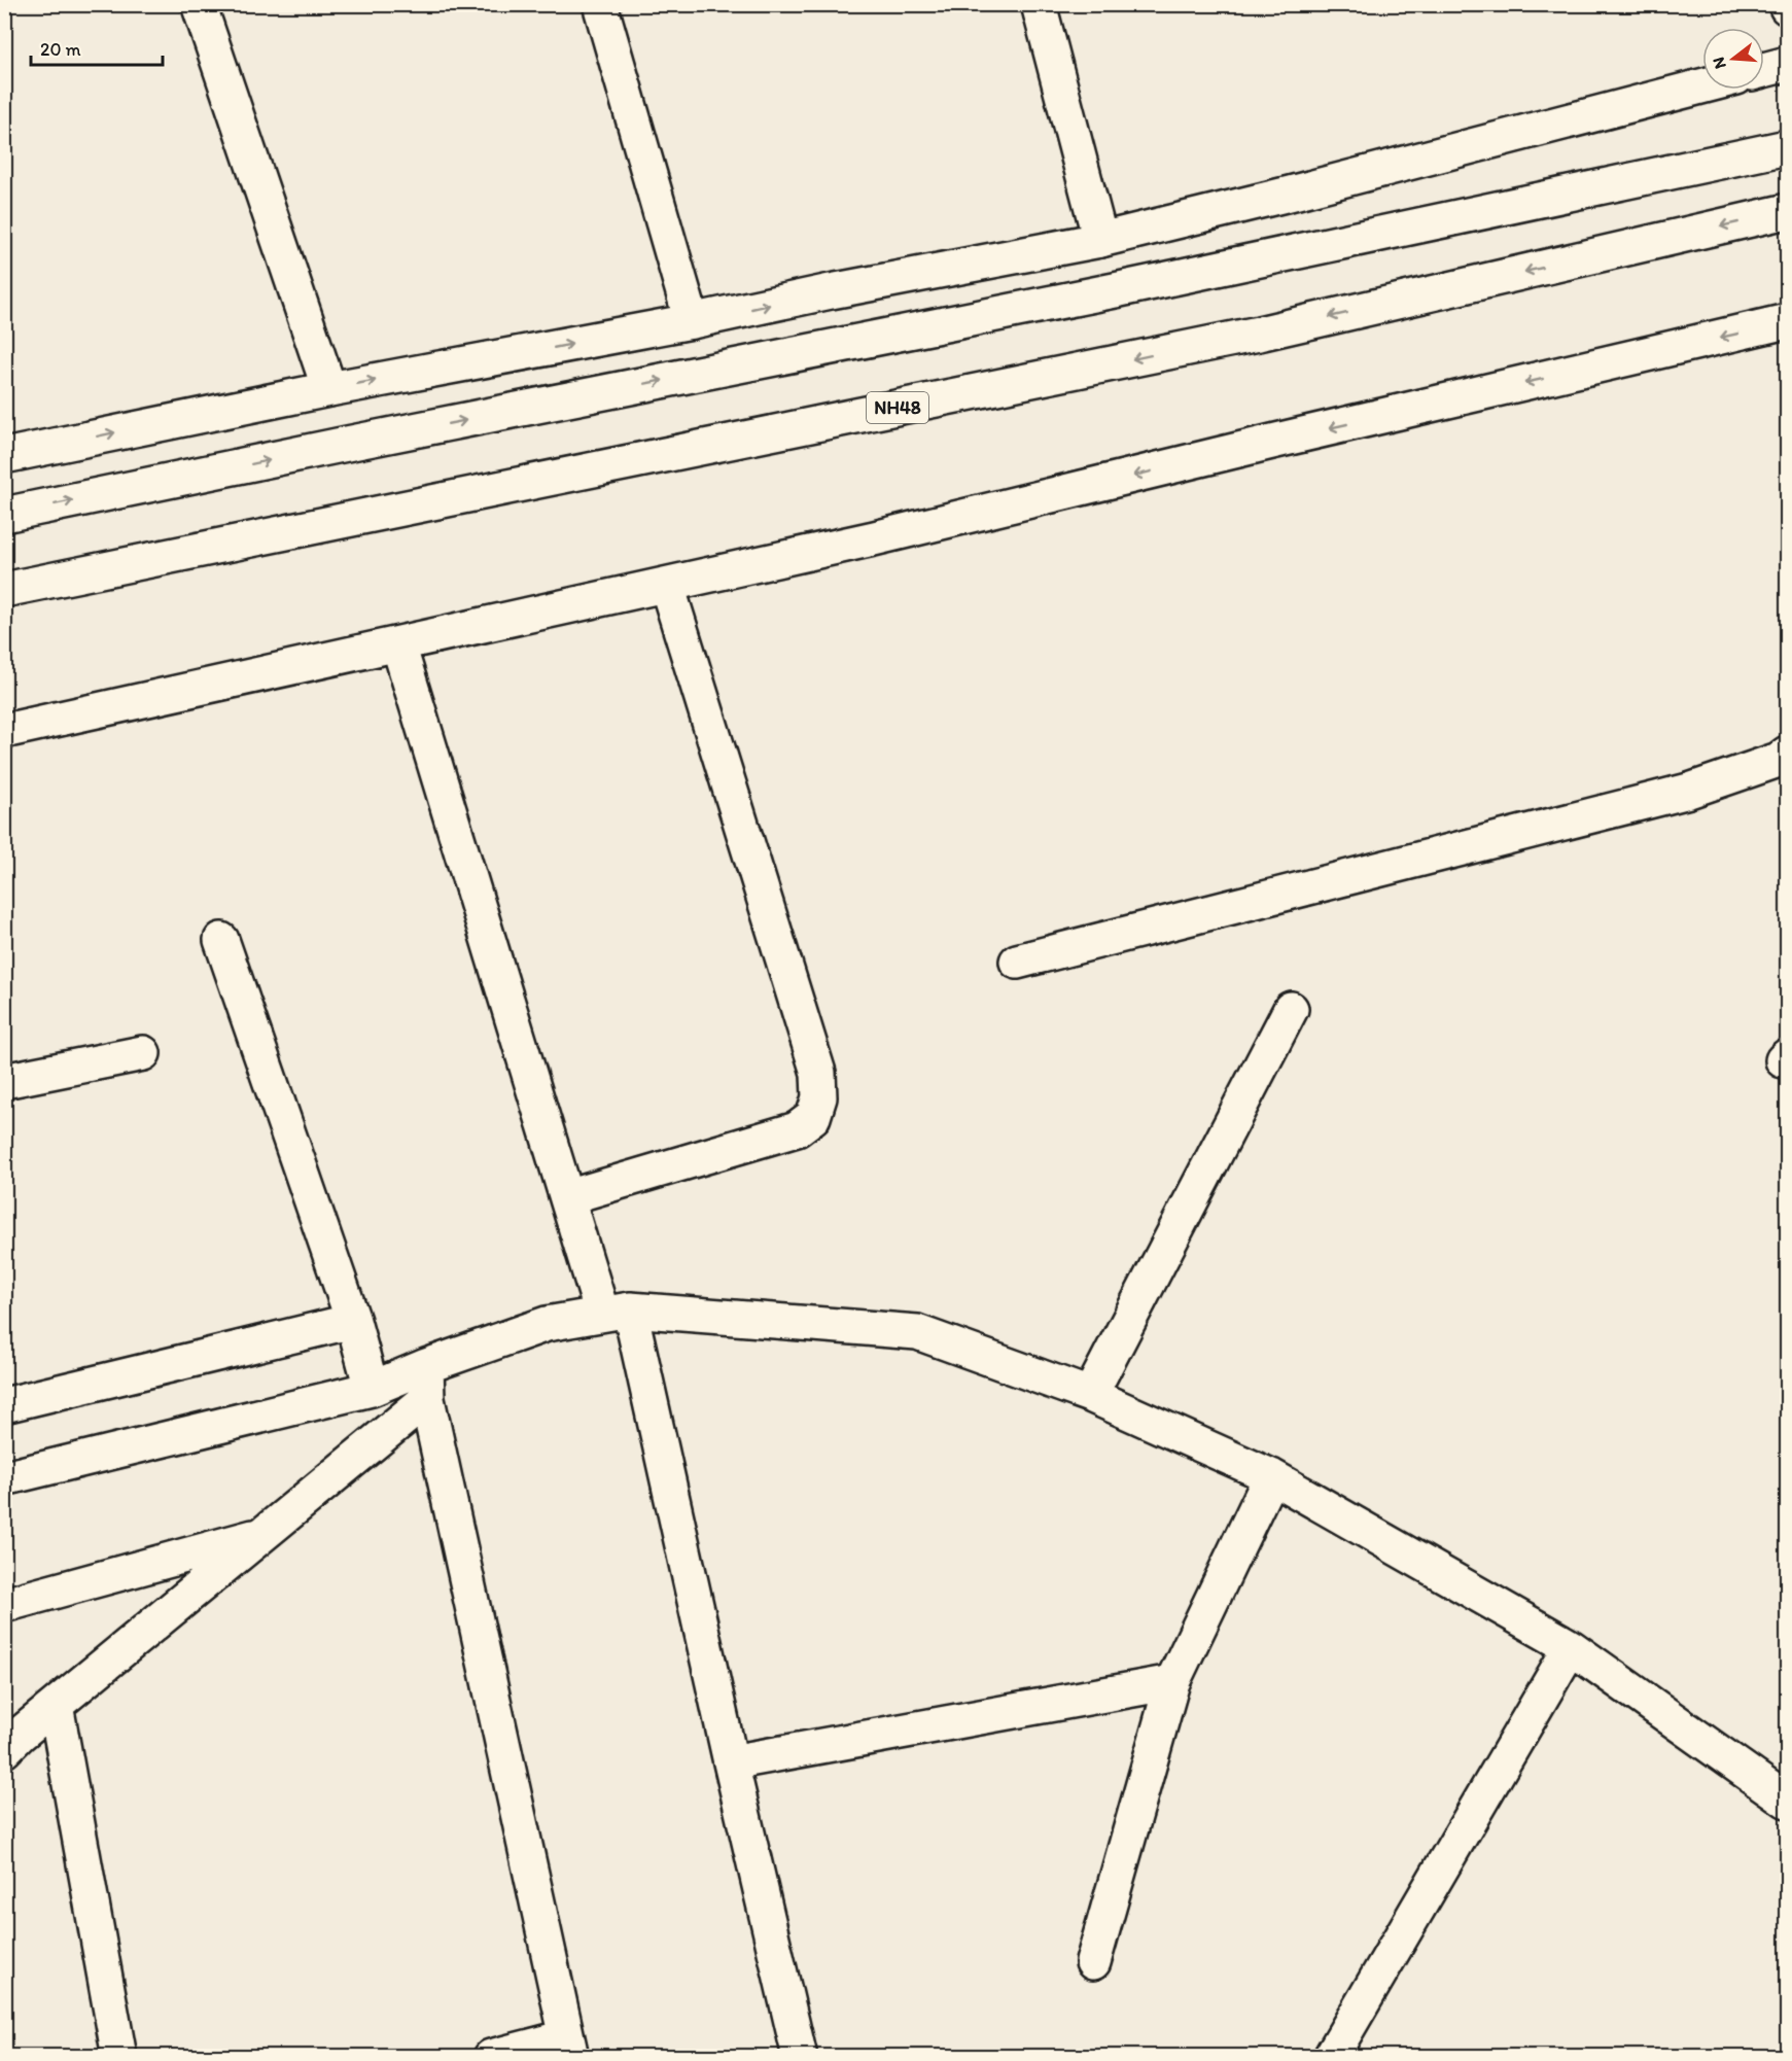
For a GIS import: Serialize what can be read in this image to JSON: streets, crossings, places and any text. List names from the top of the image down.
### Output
{
  "streets": {
    "main road": ["NH48"]
  },
  "scale_bar": "20 m",
  "north": "left"
}
